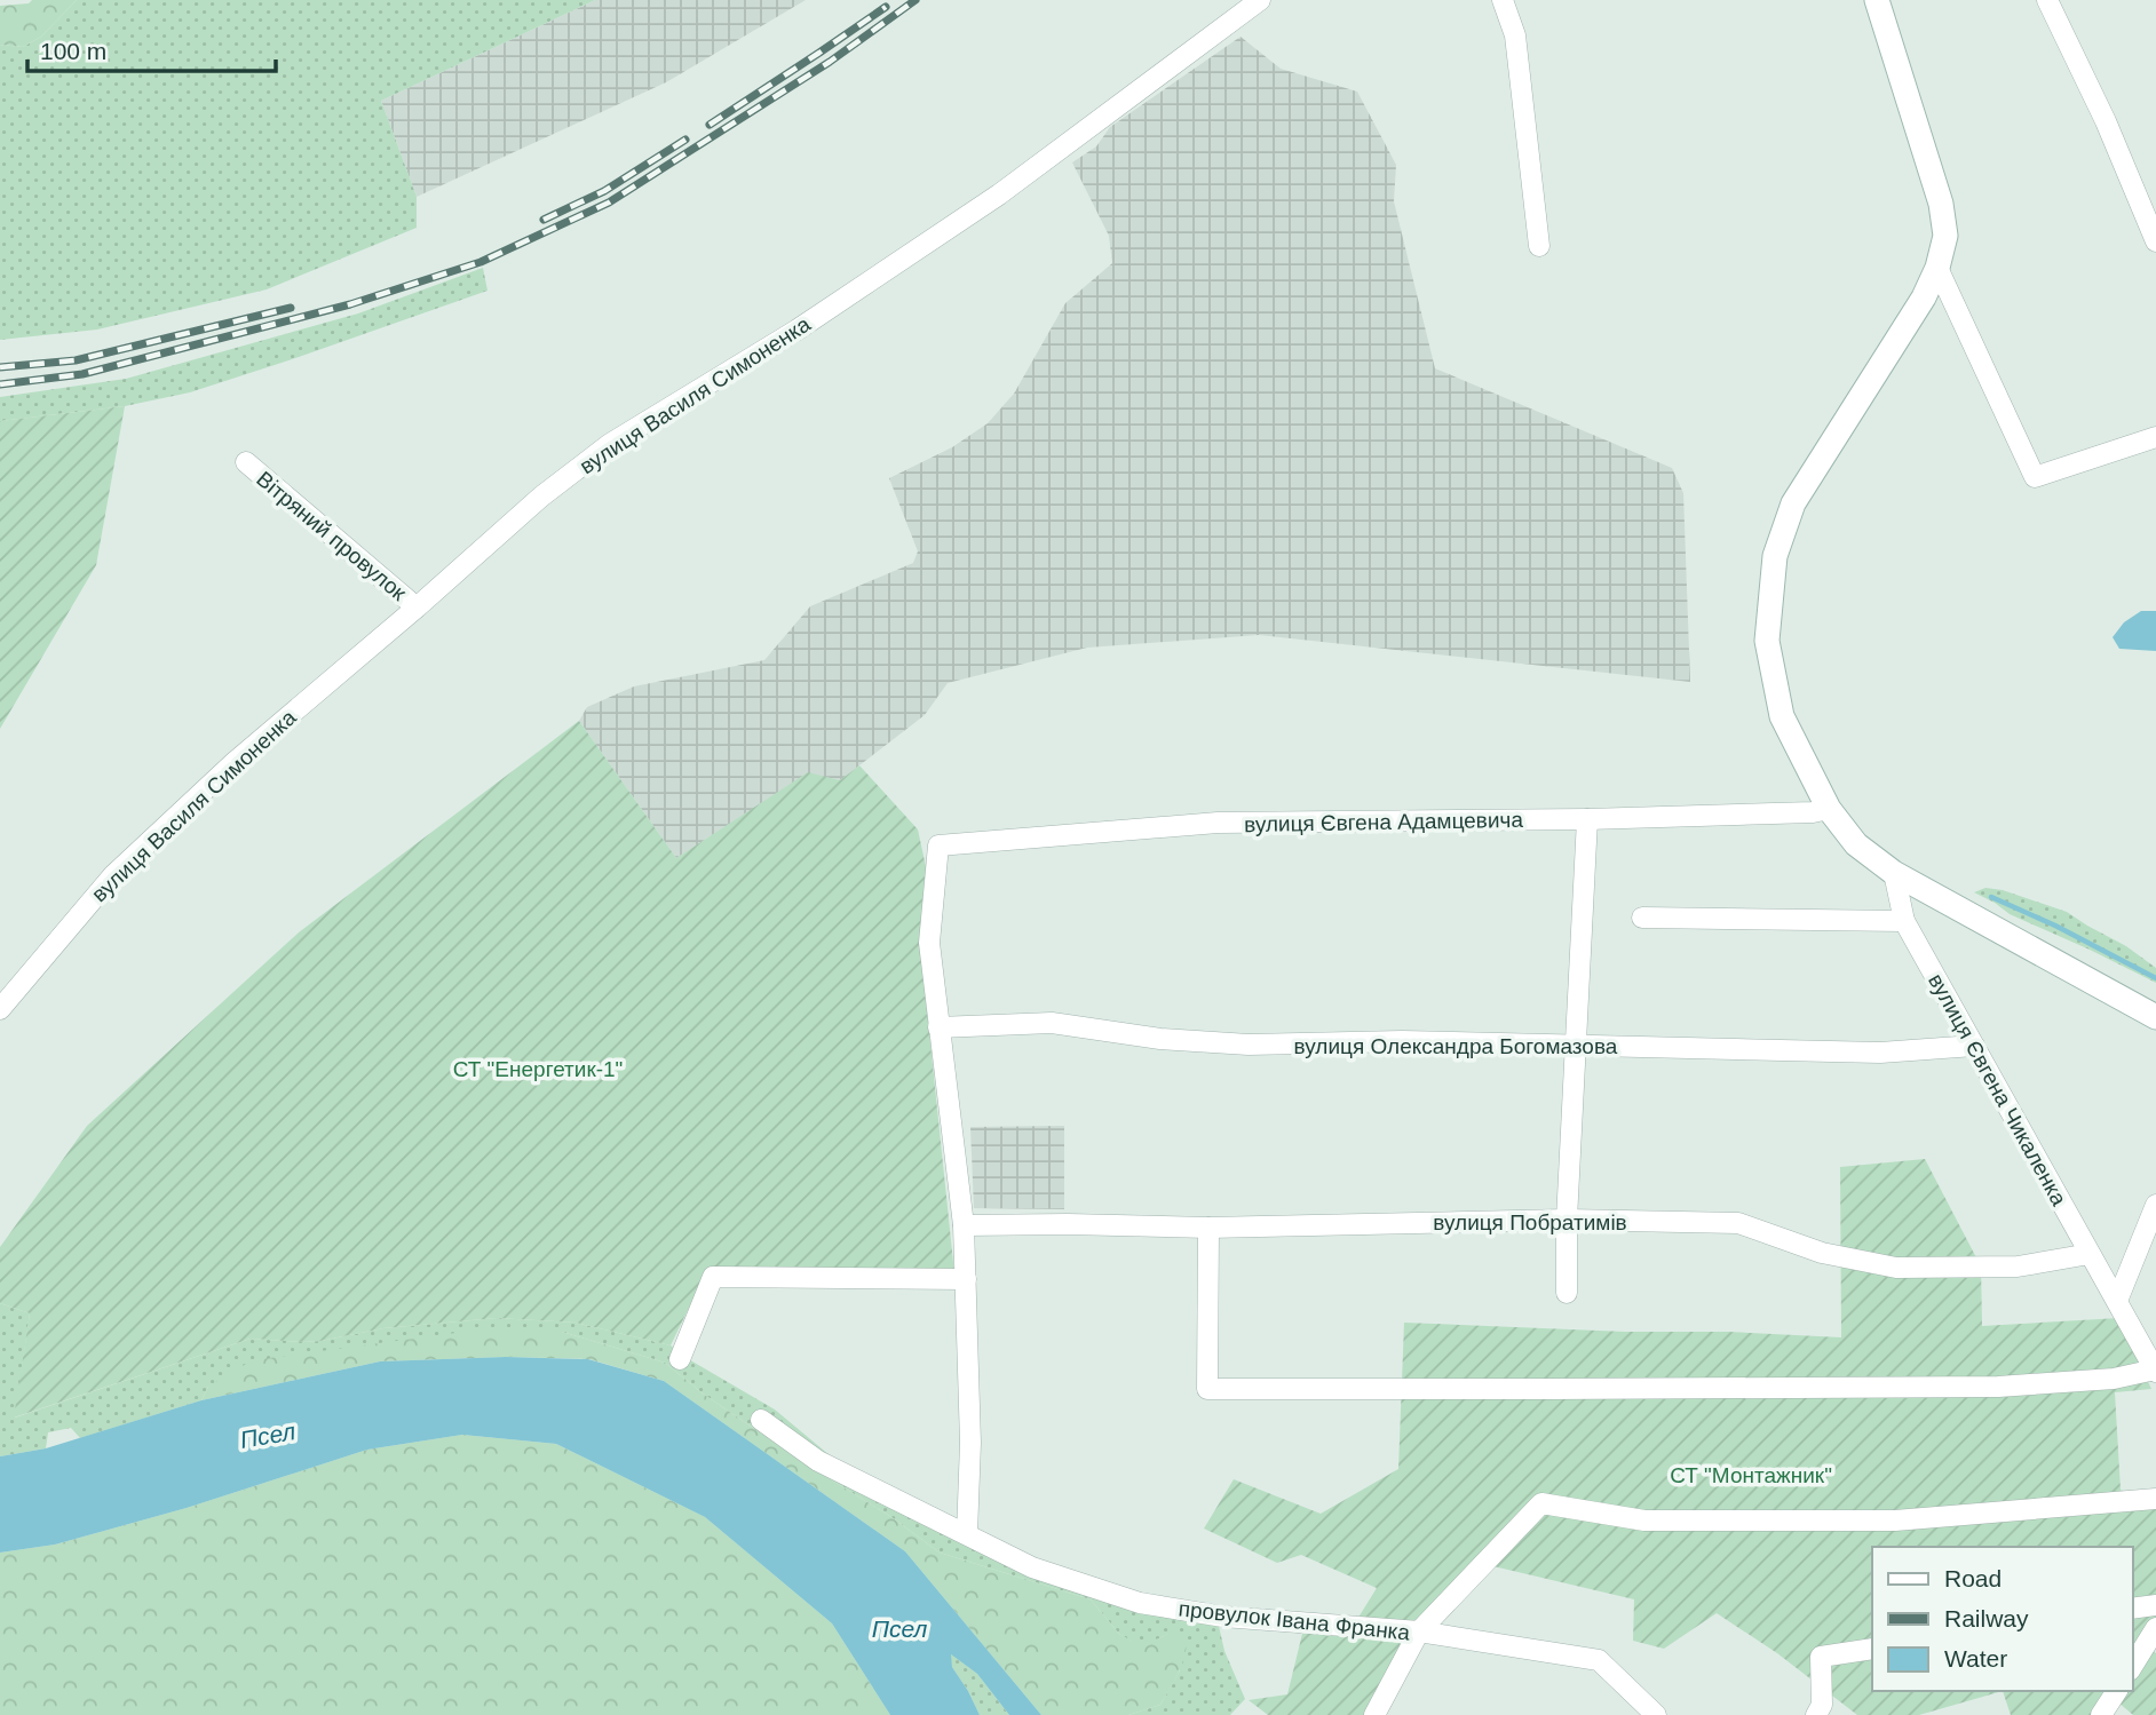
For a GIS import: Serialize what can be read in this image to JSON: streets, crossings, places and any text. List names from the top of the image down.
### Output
{
  "streets": {
    "street": [
      "вулиця Василя Симоненка",
      "Вітряний провулок",
      "вулиця Євгена Адамцевича",
      "вулиця Олександра Богомазова",
      "вулиця Євгена Чикаленка",
      "вулиця Побратимів",
      "провулок Івана Франка"
    ]
  },
  "crossings": [
    ["вулиця Василя Симоненка", "Вітряний провулок"],
    ["вулиця Євгена Адамцевича", "вулиця Олександра Богомазова"],
    ["вулиця Олександра Богомазова", "вулиця Євгена Чикаленка"],
    ["вулиця Євгена Чикаленка", "вулиця Побратимів"]
  ],
  "water": ["Псел"],
  "parks": ["СТ \"Енергетик-1\"", "СТ \"Монтажник\""],
  "legend": ["Road", "Railway", "Water"],
  "scale_bar": "100 m"
}
